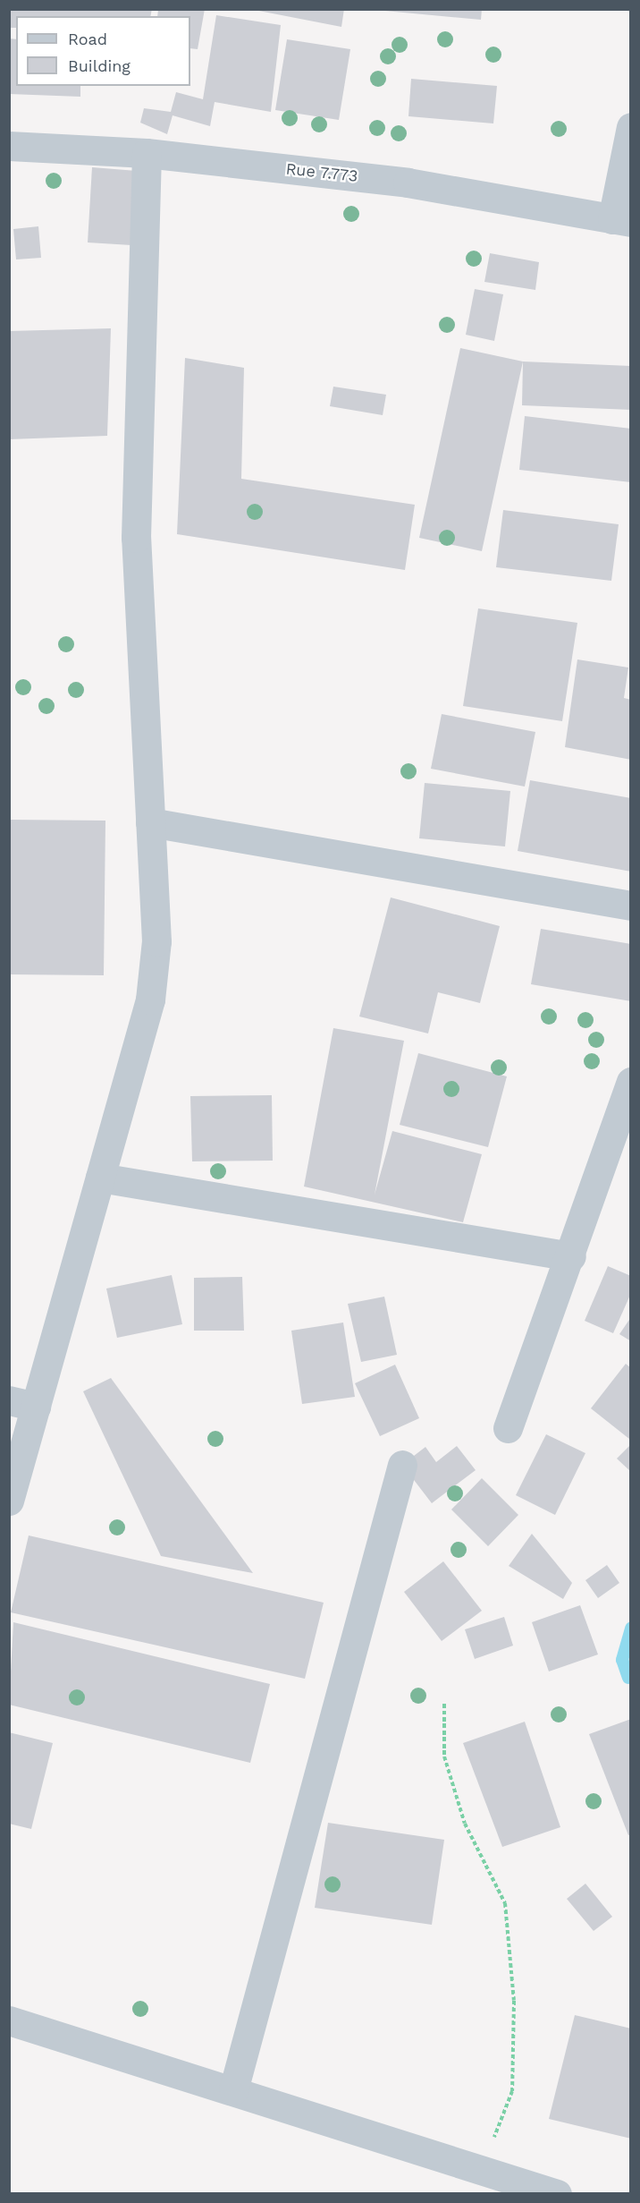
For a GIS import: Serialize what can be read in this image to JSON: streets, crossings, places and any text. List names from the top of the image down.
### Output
{
  "streets": {
    "street": ["Rue 7.773"]
  },
  "legend": ["Road", "Building"]
}
